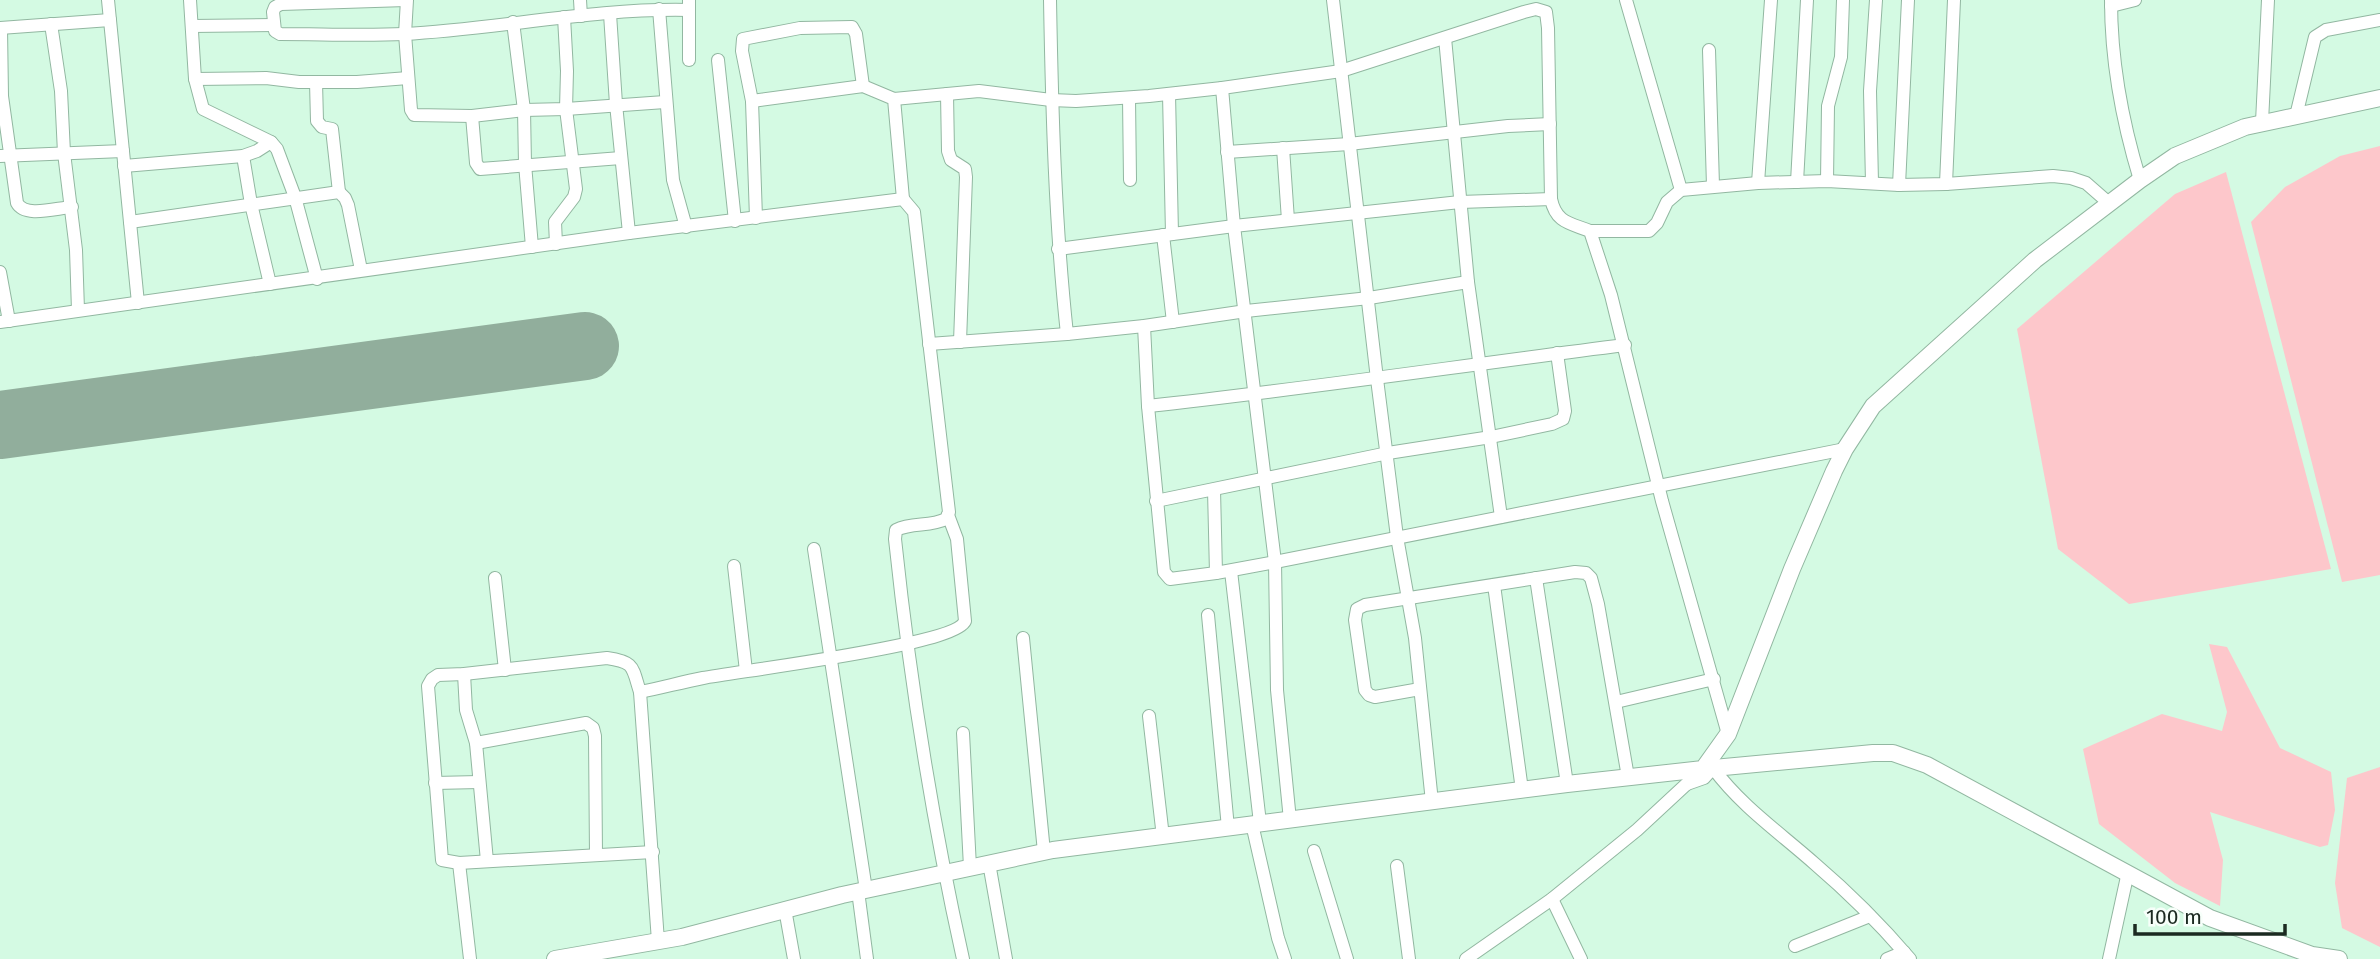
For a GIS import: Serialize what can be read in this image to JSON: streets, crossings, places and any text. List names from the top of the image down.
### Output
{
  "scale_bar": "100 m"
}
